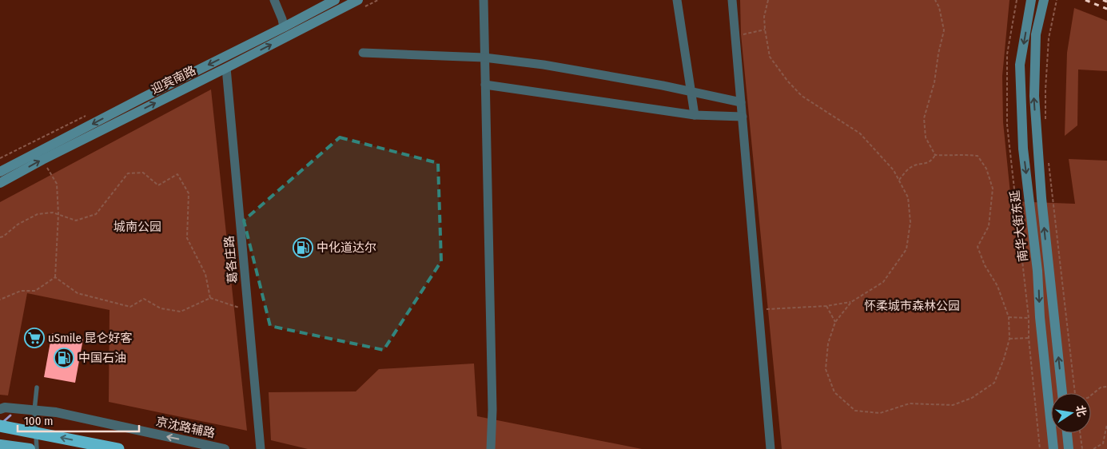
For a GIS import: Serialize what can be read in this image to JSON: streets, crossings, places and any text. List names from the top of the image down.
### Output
{
  "streets": {
    "main road": ["迎宾南路", "南华大街东延"],
    "street": ["葛各庄路", "京沈路辅路"]
  },
  "crossings": [
    ["迎宾南路", "葛各庄路"]
  ],
  "one_way": ["京沈路辅路"],
  "parks": ["城南公园", "怀柔城市森林公园"],
  "places": {
    "fuel station": ["中化道达尔", "中国石油"],
    "supermarket": ["uSmile 昆仑好客"]
  },
  "scale_bar": "100 m",
  "north": "right"
}
